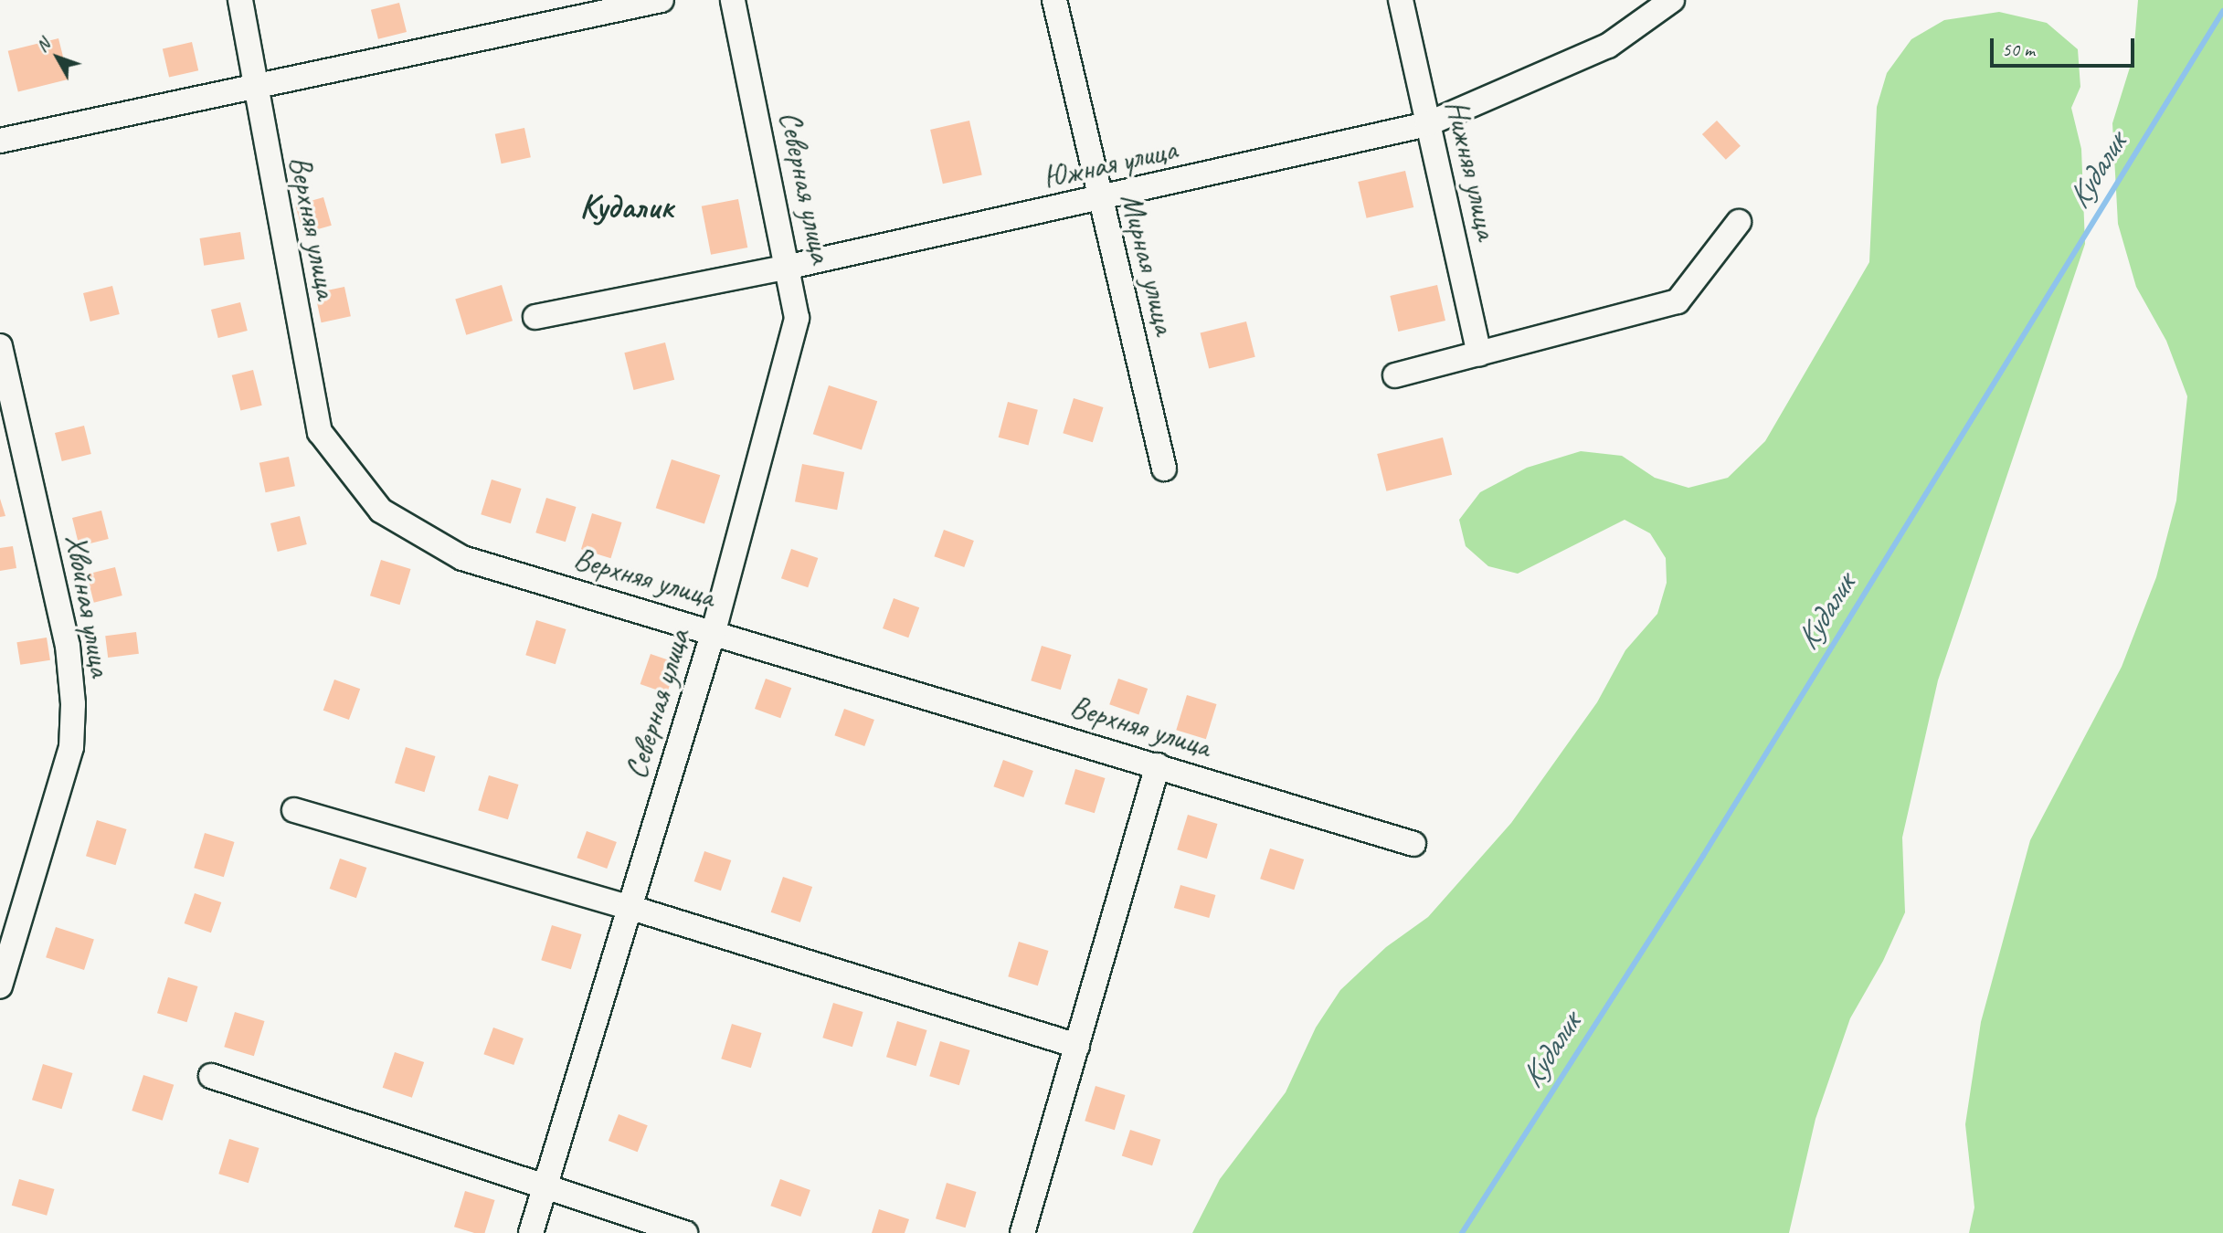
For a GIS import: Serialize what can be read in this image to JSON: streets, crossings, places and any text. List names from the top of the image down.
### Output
{
  "streets": {
    "street": [
      "Южная улица",
      "Нижняя улица",
      "Северная улица",
      "Верхняя улица",
      "Мирная улица",
      "Хвойная улица"
    ]
  },
  "crossings": [
    ["Южная улица", "Нижняя улица"],
    ["Южная улица", "Северная улица"],
    ["Южная улица", "Мирная улица"],
    ["Северная улица", "Верхняя улица"]
  ],
  "districts": ["Кудалик"],
  "water": ["Кудалик"],
  "scale_bar": "50 m",
  "north": "top left"
}
